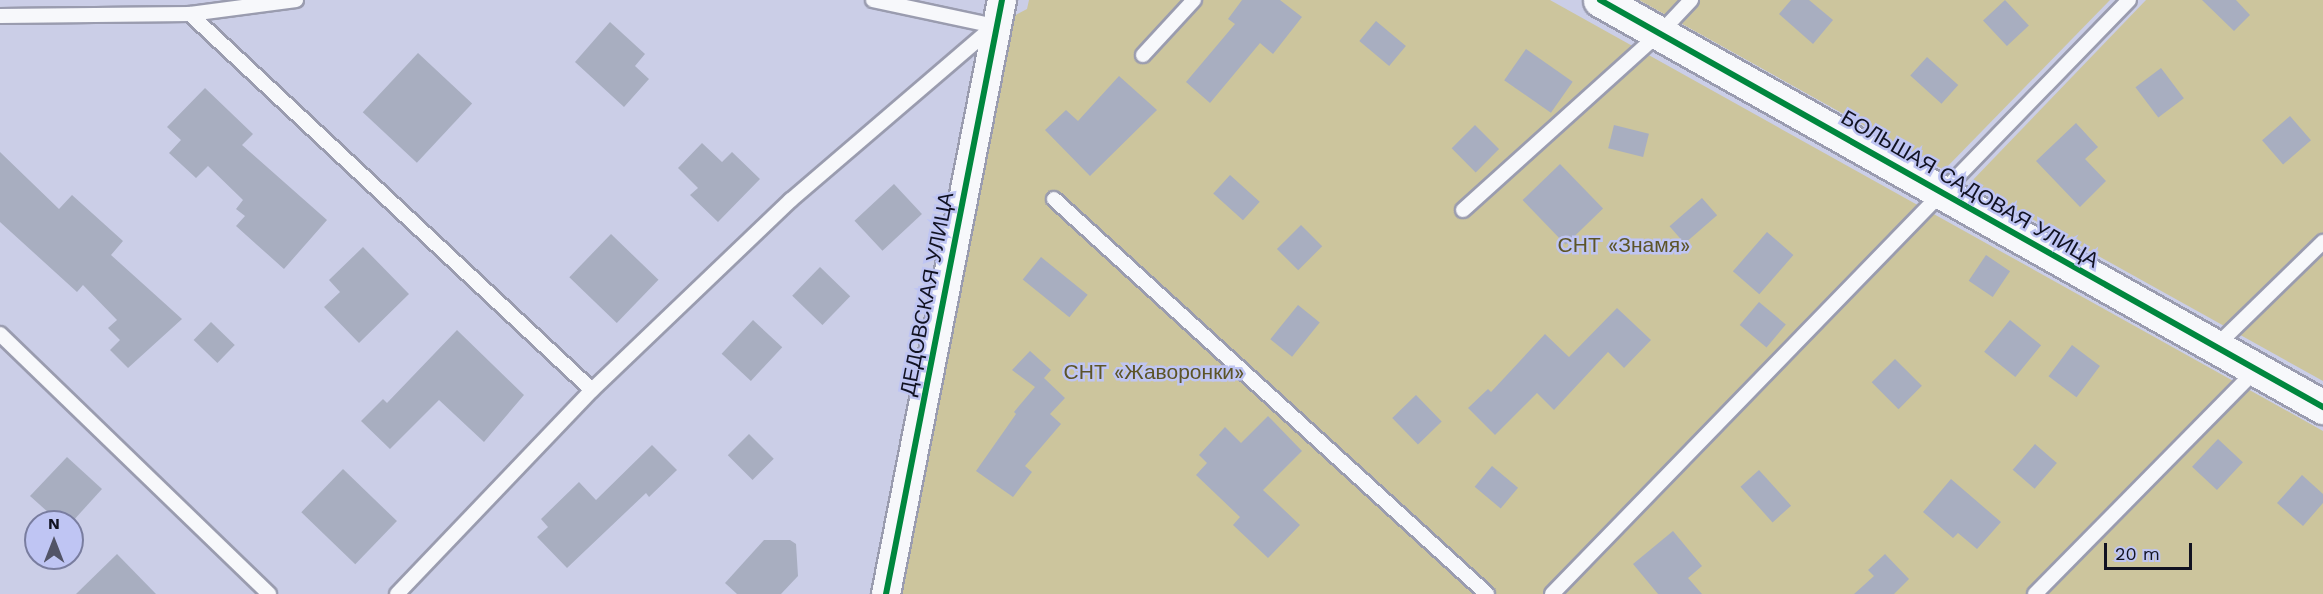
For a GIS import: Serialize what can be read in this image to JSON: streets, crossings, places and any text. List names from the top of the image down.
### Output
{
  "streets": {
    "street": ["БОЛЬШАЯ САДОВАЯ УЛИЦА", "ДЕДОВСКАЯ УЛИЦА"]
  },
  "parks": ["СНТ «Знамя»", "СНТ «Жаворонки»"],
  "scale_bar": "20 m",
  "north": "top"
}
